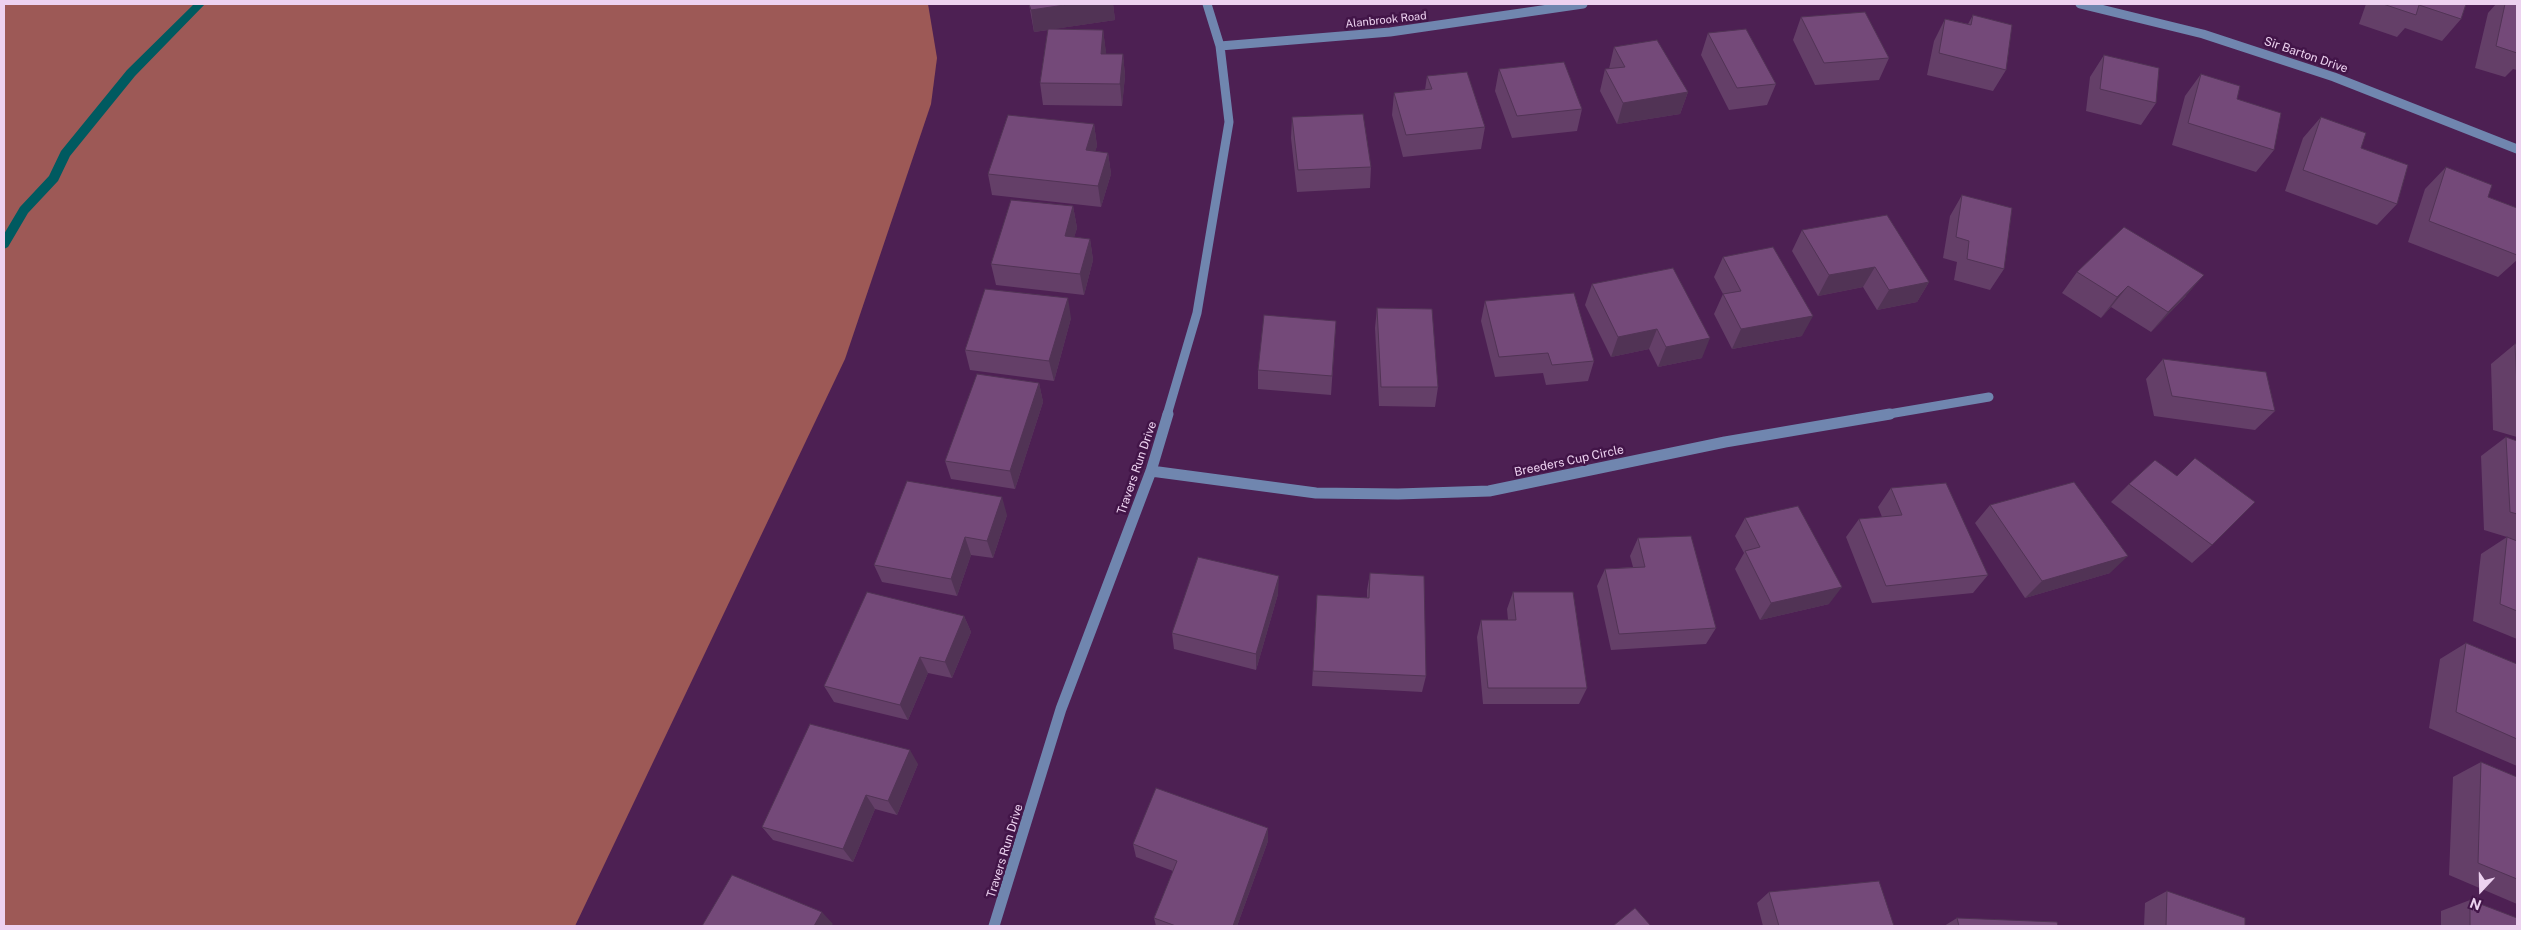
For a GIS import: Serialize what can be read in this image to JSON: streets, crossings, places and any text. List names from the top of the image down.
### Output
{
  "streets": {
    "street": [
      "Alanbrook Road",
      "Sir Barton Drive",
      "Breeders Cup Circle",
      "Travers Run Drive"
    ]
  },
  "crossings": [
    ["Alanbrook Road", "Travers Run Drive"],
    ["Breeders Cup Circle", "Travers Run Drive"]
  ],
  "north": "bottom"
}
